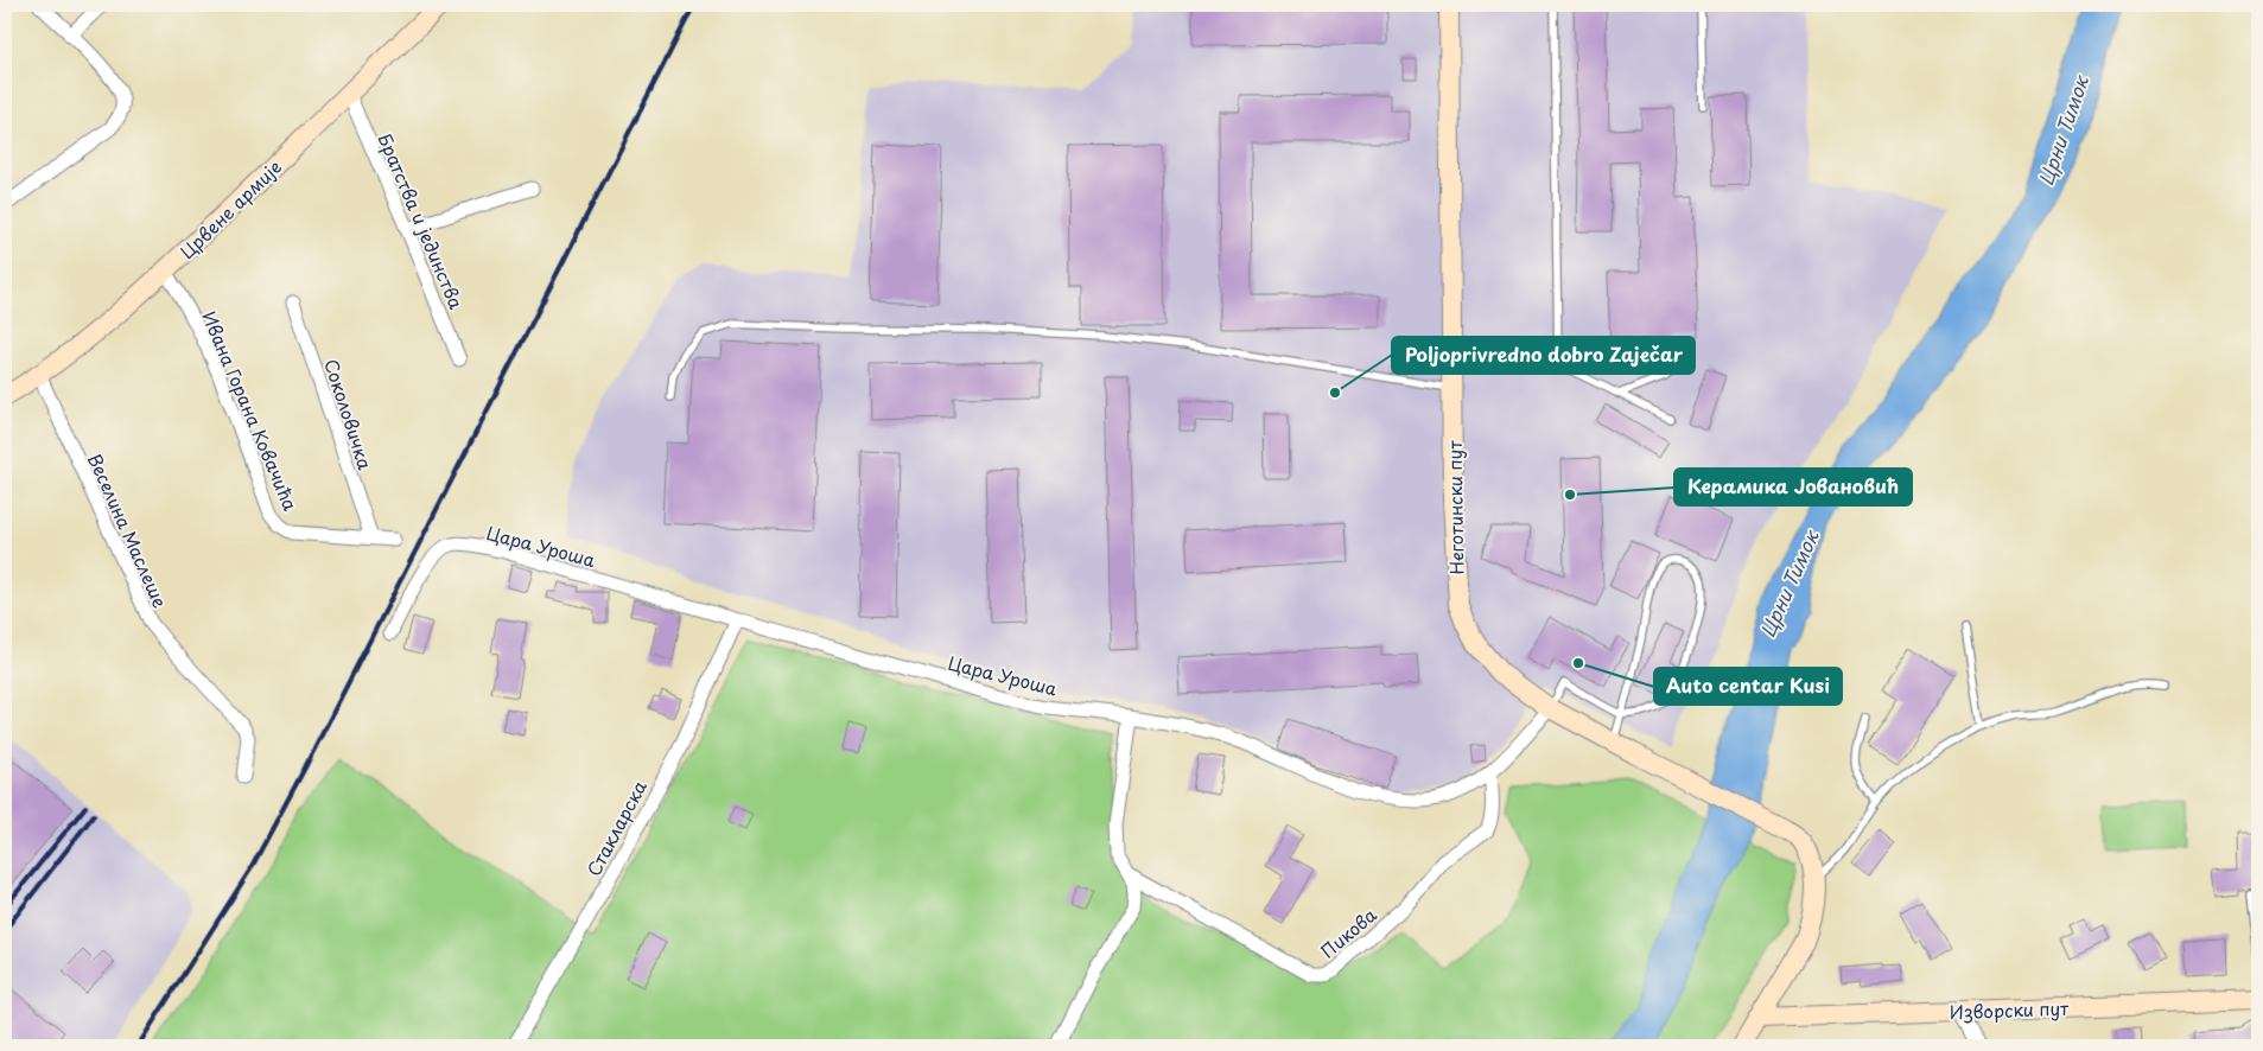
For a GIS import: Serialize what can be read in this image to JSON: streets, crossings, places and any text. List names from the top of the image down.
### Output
{
  "streets": {
    "street": [
      "Црвене армије",
      "Братства и јединства",
      "Ивана Горана Ковачића",
      "Соколовичка",
      "Неготински пут",
      "Веселина Маслеше",
      "Цара Уроша",
      "Стакларска",
      "Пикова",
      "Изворски пут"
    ]
  },
  "crossings": [
    ["Црвене армије", "Братства и јединства"],
    ["Црвене армије", "Ивана Горана Ковачића"],
    ["Црвене армије", "Веселина Маслеше"],
    ["Ивана Горана Ковачића", "Соколовичка"],
    ["Неготински пут", "Цара Уроша"],
    ["Неготински пут", "Изворски пут"],
    ["Цара Уроша", "Стакларска"],
    ["Цара Уроша", "Пикова"]
  ],
  "water": ["Црни Тимок"],
  "places": ["Poljoprivredno dobro Zaječar", "Керамика Јовановић", "Auto centar Kusi"]
}
